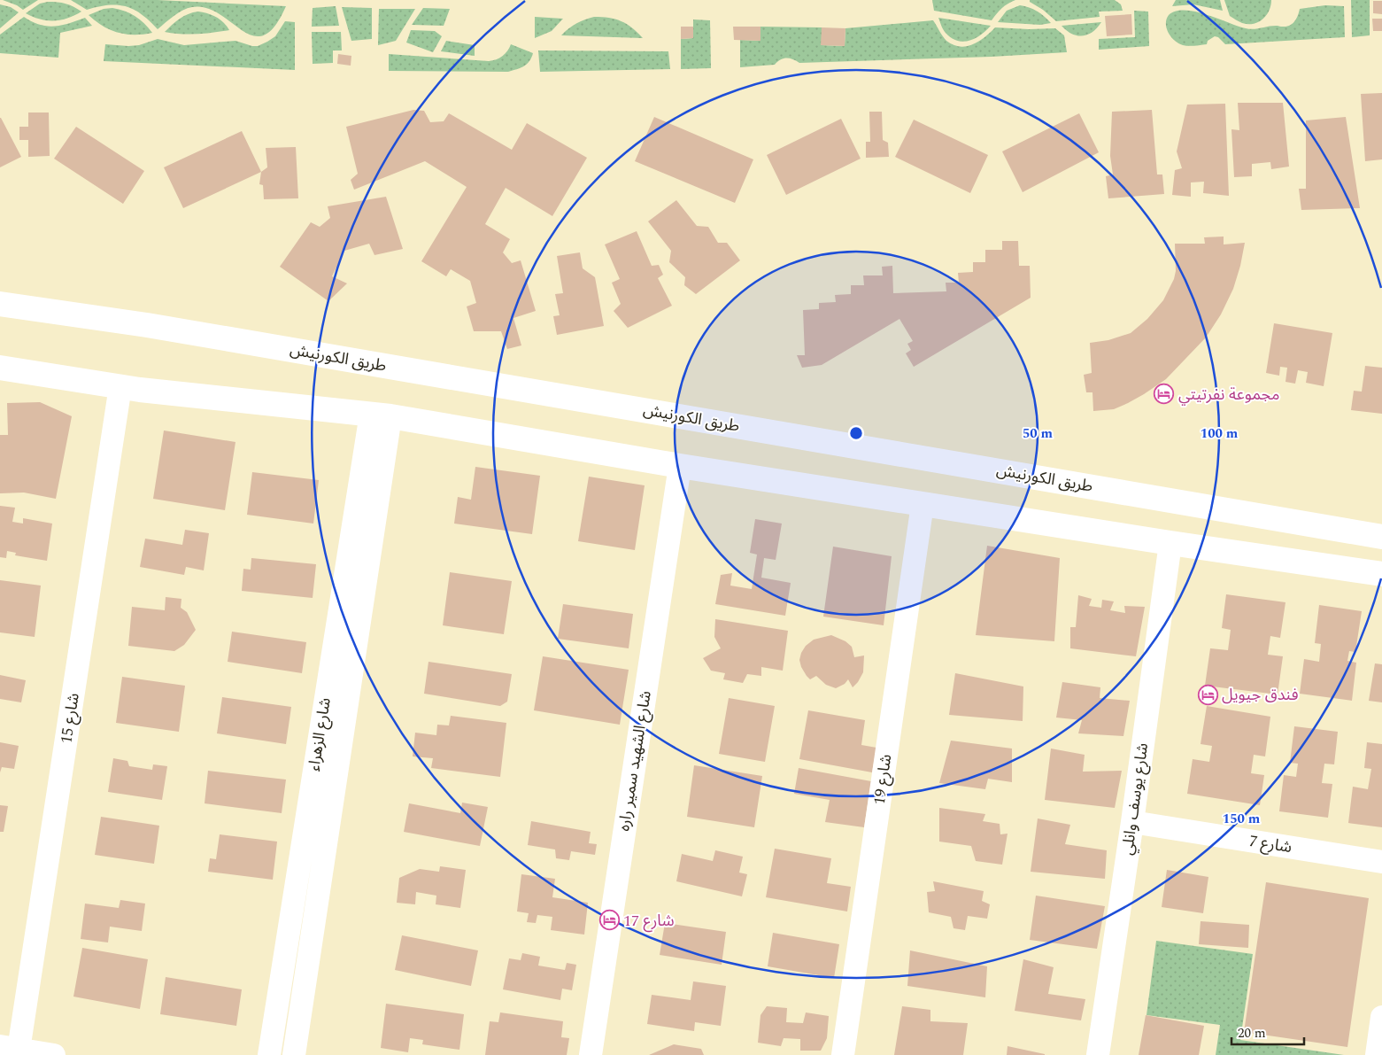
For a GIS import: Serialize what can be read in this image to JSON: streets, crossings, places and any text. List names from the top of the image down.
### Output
{
  "streets": {
    "street": [
      "طريق الكورنيش",
      "شارع 15",
      "شارع الزهراء",
      "شارع الشهيد سمير راره",
      "شارع 19",
      "شارع يوسف وانلي",
      "شارع 7"
    ]
  },
  "crossings": [
    ["شارع يوسف وانلي", "شارع 7"]
  ],
  "places": {
    "hotel": ["مجموعة نفرتيتي", "فندق جيويل", "شارع 17"]
  },
  "scale_bar": "20 m",
  "rings": ["50 m", "100 m", "150 m"]
}
